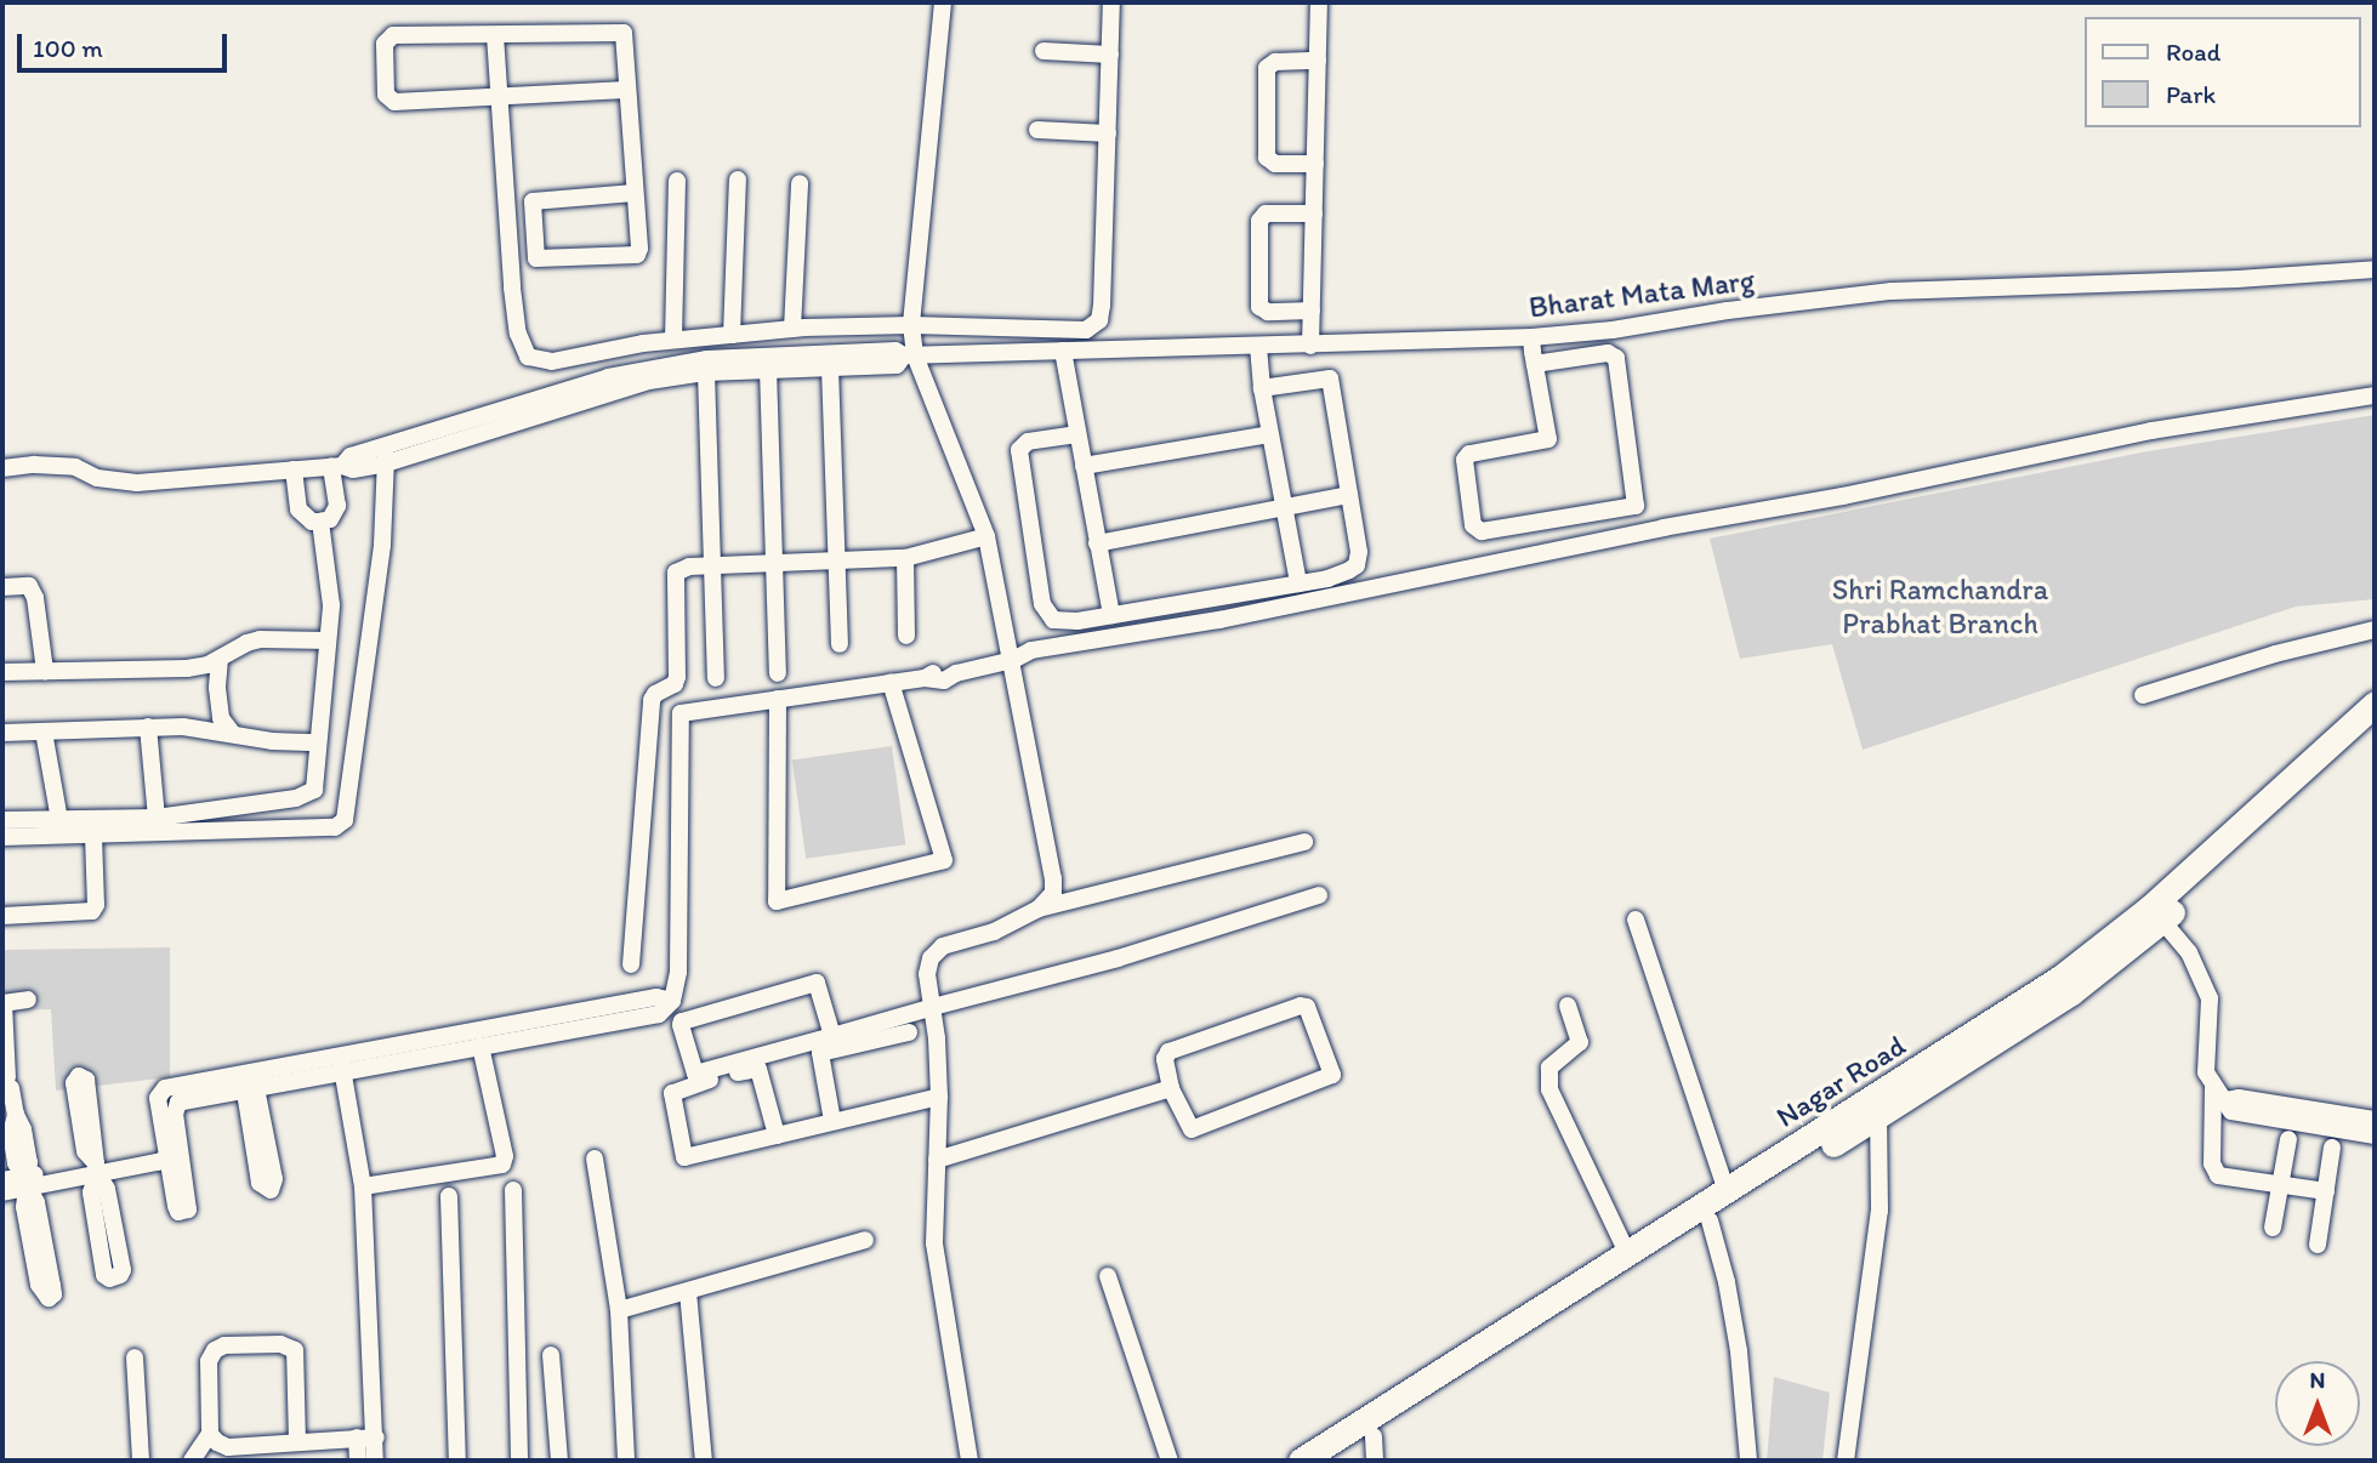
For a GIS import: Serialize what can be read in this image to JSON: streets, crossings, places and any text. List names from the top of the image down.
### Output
{
  "streets": {
    "highway": ["Nagar Road"],
    "street": ["Bharat Mata Marg"]
  },
  "parks": ["Shri Ramchandra Prabhat Branch"],
  "legend": ["Road", "Park"],
  "scale_bar": "100 m",
  "north": "top"
}
